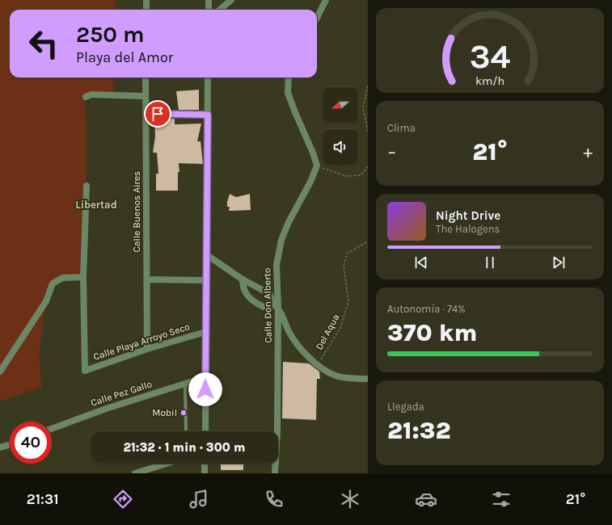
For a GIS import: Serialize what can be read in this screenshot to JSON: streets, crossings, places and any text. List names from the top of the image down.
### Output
{
  "streets": {
    "street": [
      "Calle Buenos Aires",
      "Calle Don Alberto",
      "Calle Playa Arroyo Seco",
      "Calle Pez Gallo"
    ],
    "path": ["Del Aqua"]
  },
  "crossings": [
    ["Calle Buenos Aires", "Calle Playa Arroyo Seco"]
  ],
  "districts": ["Libertad"],
  "places": ["Mobil"],
  "north": "left",
  "page": {
    "turn": ["250 m", "Playa del Amor"],
    "tile": [
      "Clima",
      ["Autonomía · 74%", "370 km"],
      ["Llegada", "21:32"]
    ],
    "heat": ["−", "21°", "+"],
    "song": ["Night Drive", "The Halogens"],
    "limit": "40",
    "trip": "21:32 · 1 min · 300 m",
    "tabs": ["21:31", "21°"],
    "gauge": ["34", "km/h"]
  }
}
